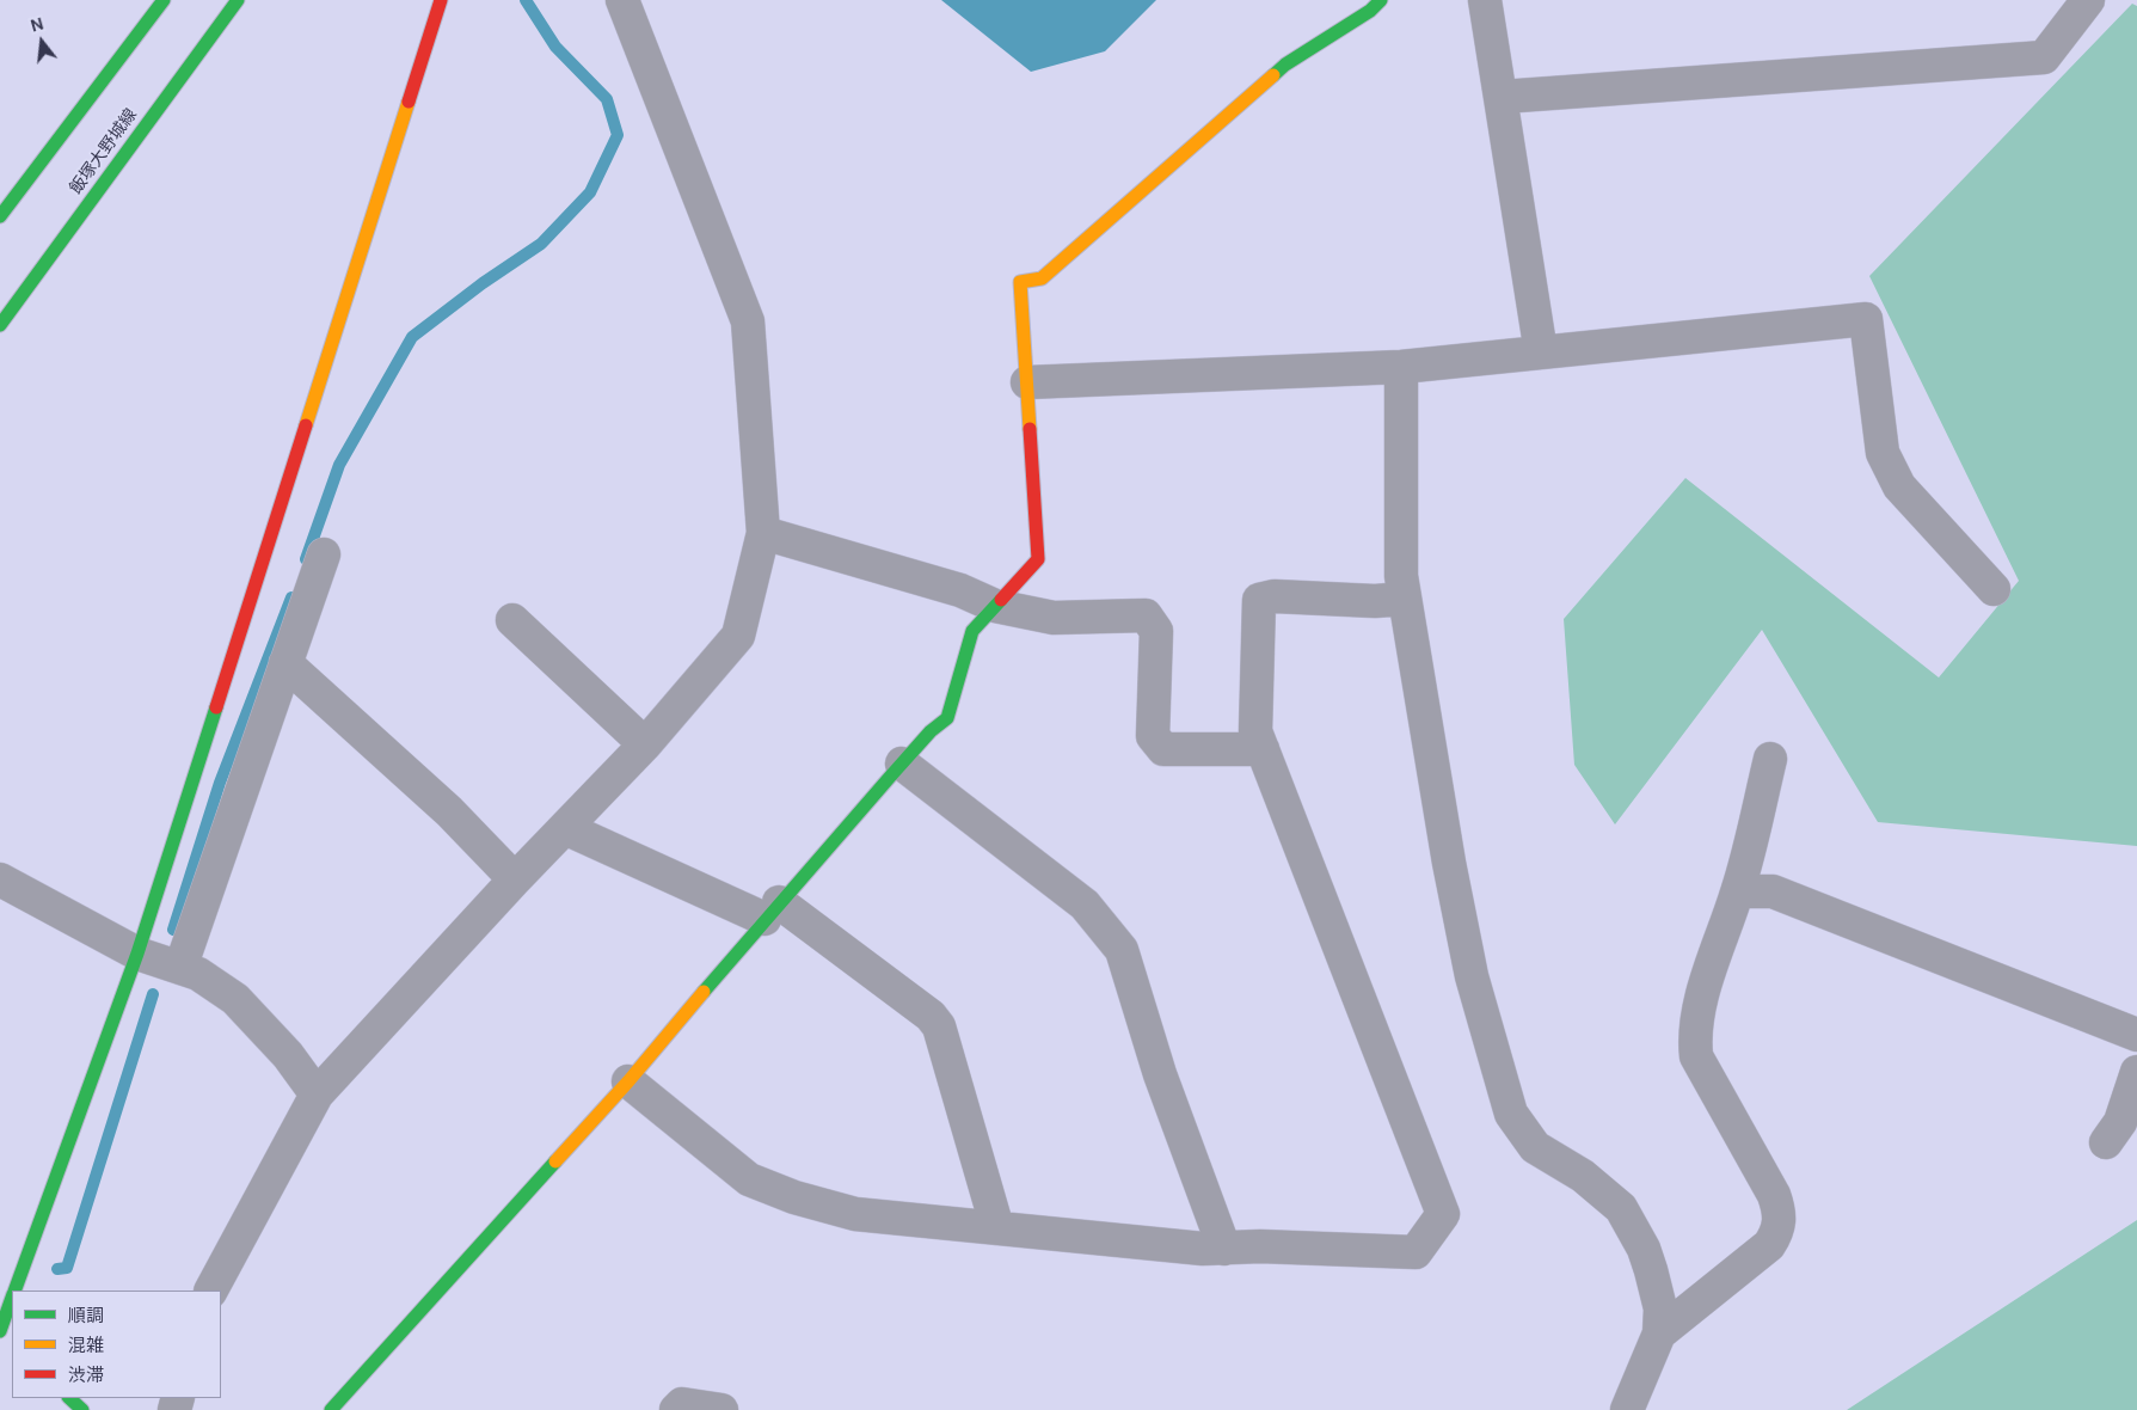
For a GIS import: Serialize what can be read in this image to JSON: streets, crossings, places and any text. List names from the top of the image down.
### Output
{
  "streets": {
    "street": ["飯塚大野城線"]
  },
  "legend": ["順調", "混雑", "渋滞"],
  "north": "top"
}
